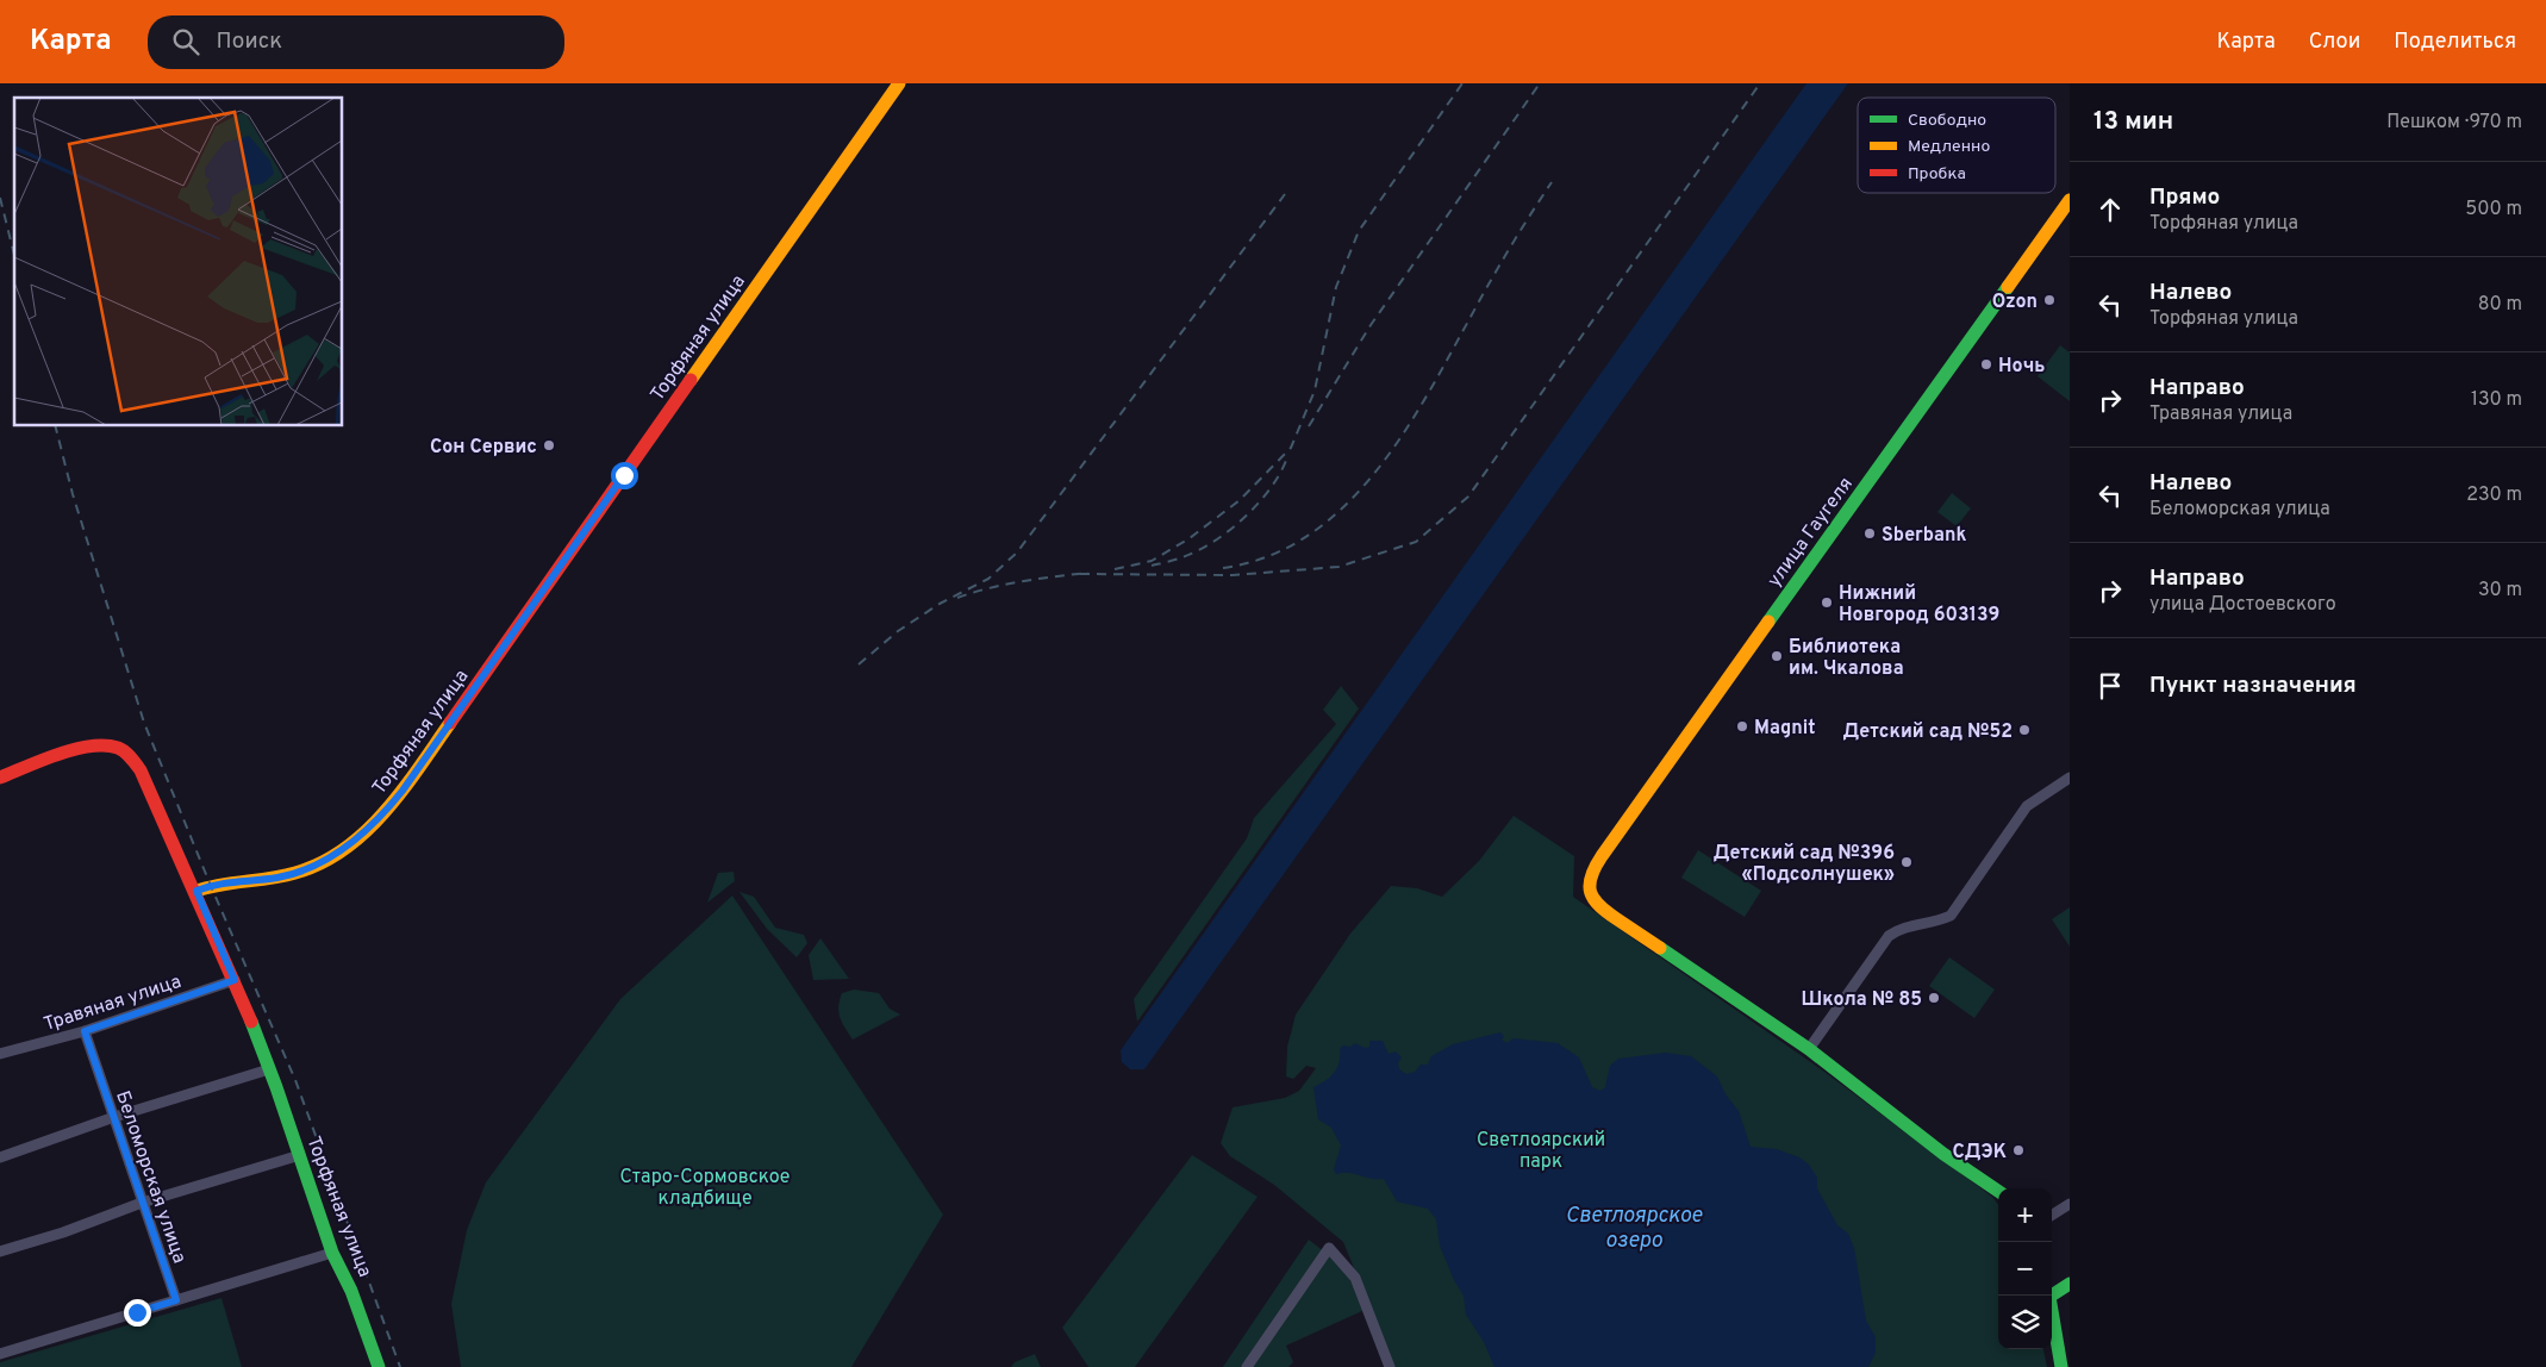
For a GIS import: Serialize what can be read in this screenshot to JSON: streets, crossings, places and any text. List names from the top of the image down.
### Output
{
  "streets": {
    "street": [
      "Торфяная улица",
      "улица Гаугеля",
      "Травяная улица",
      "Беломорская улица"
    ]
  },
  "crossings": [
    ["Торфяная улица", "Травяная улица"],
    ["Травяная улица", "Беломорская улица"]
  ],
  "water": ["Светлоярское озеро"],
  "parks": ["Светлоярский парк", "Старо-Сормовское кладбище"],
  "places": [
    "Ozon",
    "Ночь",
    "Сон Сервис",
    "Sberbank",
    "Нижний Новгород 603139",
    "Библиотека им. Чкалова",
    "Magnit",
    "Детский сад №52",
    "Детский сад №396 «Подсолнушек»",
    "Школа № 85",
    "СДЭК"
  ],
  "legend": ["Свободно", "Медленно", "Пробка"],
  "page": {
    "header": "Карта",
    "search": "Поиск",
    "nav": ["Карта", "Слои", "Поделиться"],
    "heading": ["13 мин", "Пешком · 970 m"],
    "list": [
      ["Прямо", "Торфяная улица", "500 m"],
      ["Налево", "Торфяная улица", "80 m"],
      ["Направо", "Травяная улица", "130 m"],
      ["Налево", "Беломорская улица", "230 m"],
      ["Направо", "улица Достоевского", "30 m"],
      "Пункт назначения"
    ],
    "map_buttons": ["+", "−"]
  }
}
